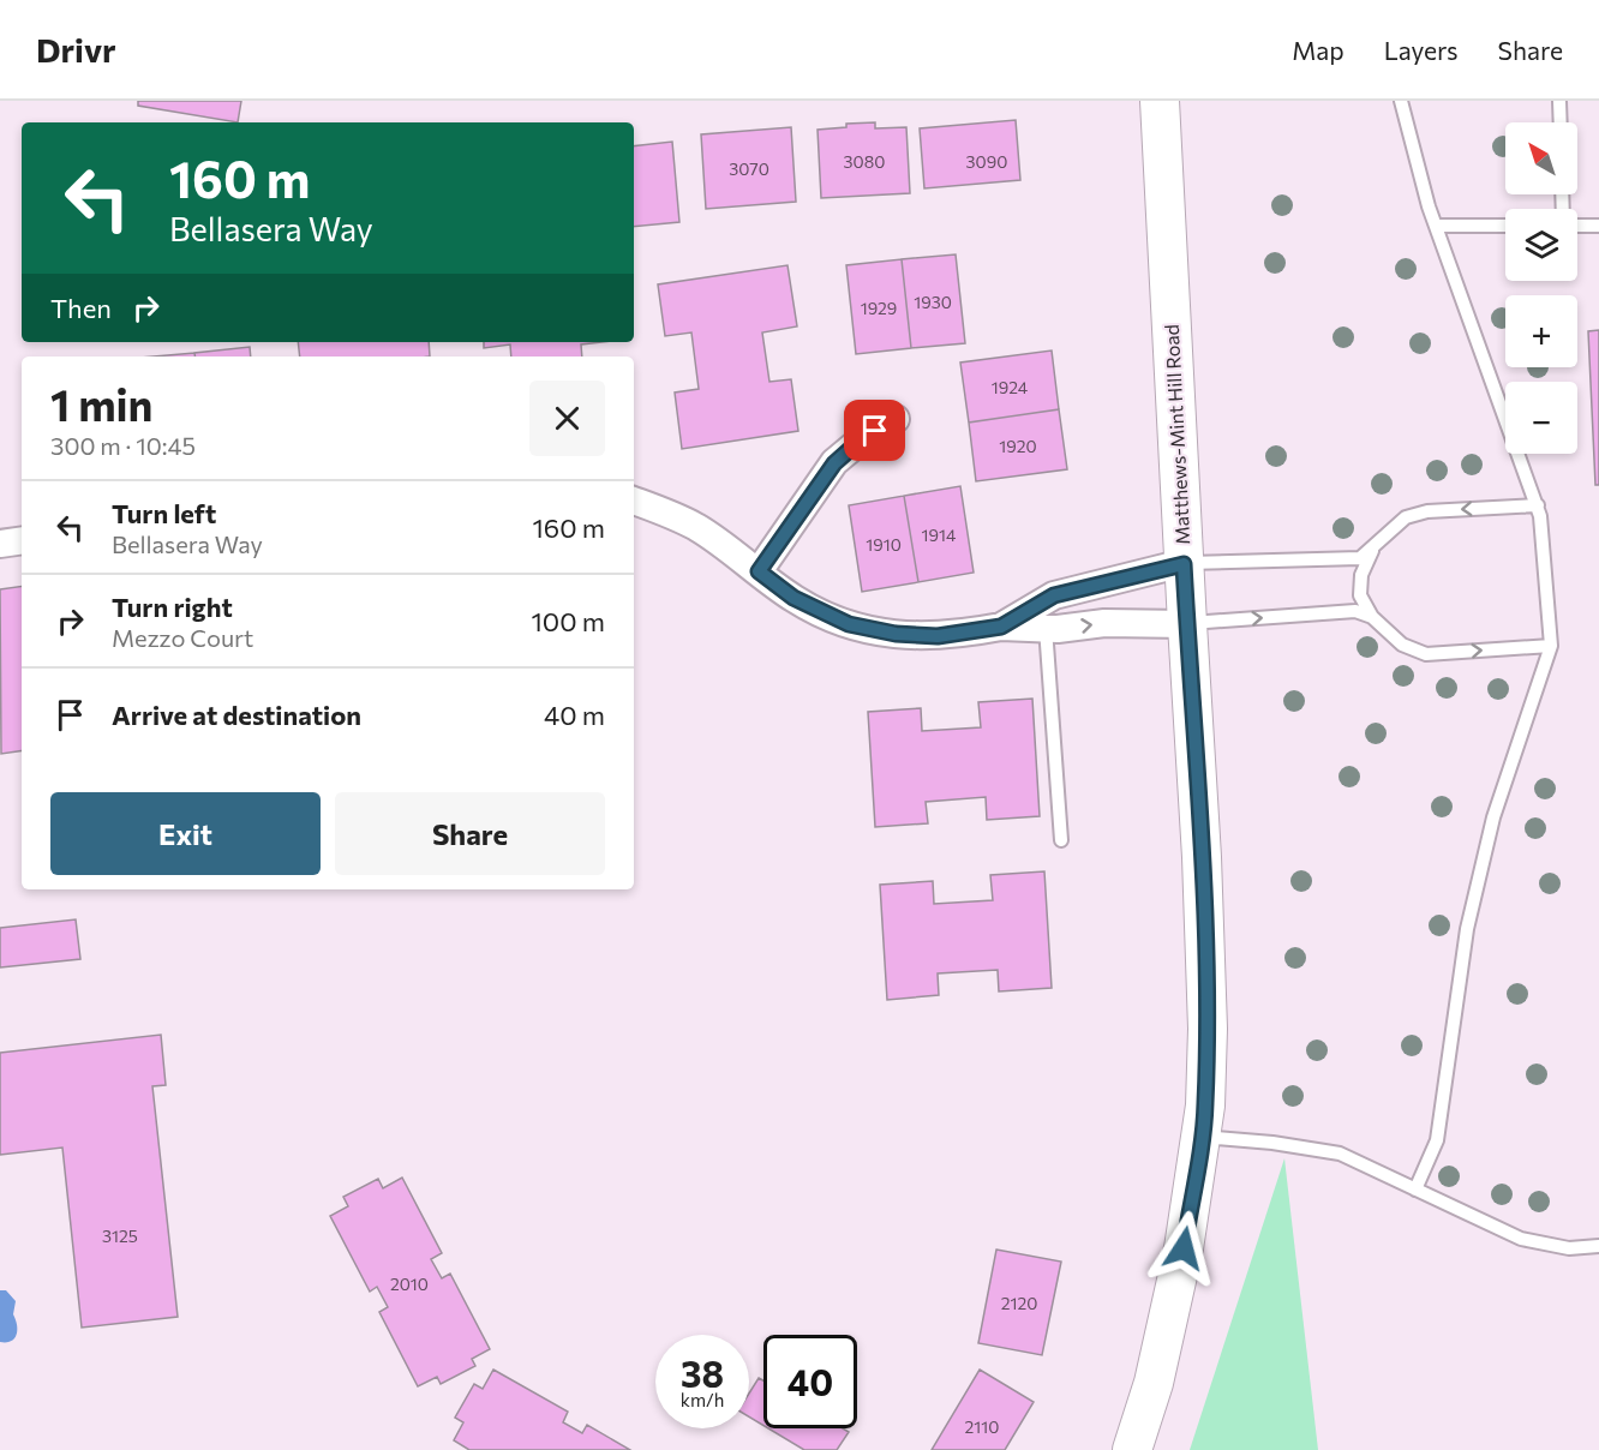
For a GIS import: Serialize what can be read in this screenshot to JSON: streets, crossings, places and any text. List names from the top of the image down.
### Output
{
  "streets": {
    "street": ["Matthews-Mint Hill Road"]
  },
  "house_numbers": [
    "3080",
    "3090",
    "3070",
    "1930",
    "1929",
    "1924",
    "1920",
    "1914",
    "1910",
    "3125",
    "2010",
    "2120",
    "2110"
  ],
  "north": "top left",
  "page": {
    "header": "Drivr",
    "nav": ["Map", "Layers", "Share"],
    "map_buttons": ["+", "−"],
    "turn": ["160 m", "Bellasera Way"],
    "then": "Then",
    "heading": ["1 min", "300 m · 10:45"],
    "list": [
      {
        "name": "Turn left",
        "note": "Bellasera Way",
        "value": "160 m"
      },
      {
        "name": "Turn right",
        "note": "Mezzo Court",
        "value": "100 m"
      },
      {
        "name": "Arrive at destination",
        "value": "40 m"
      }
    ],
    "buttons": ["Exit", "Share"],
    "speed": "38 km/h",
    "limit": "40"
  }
}
